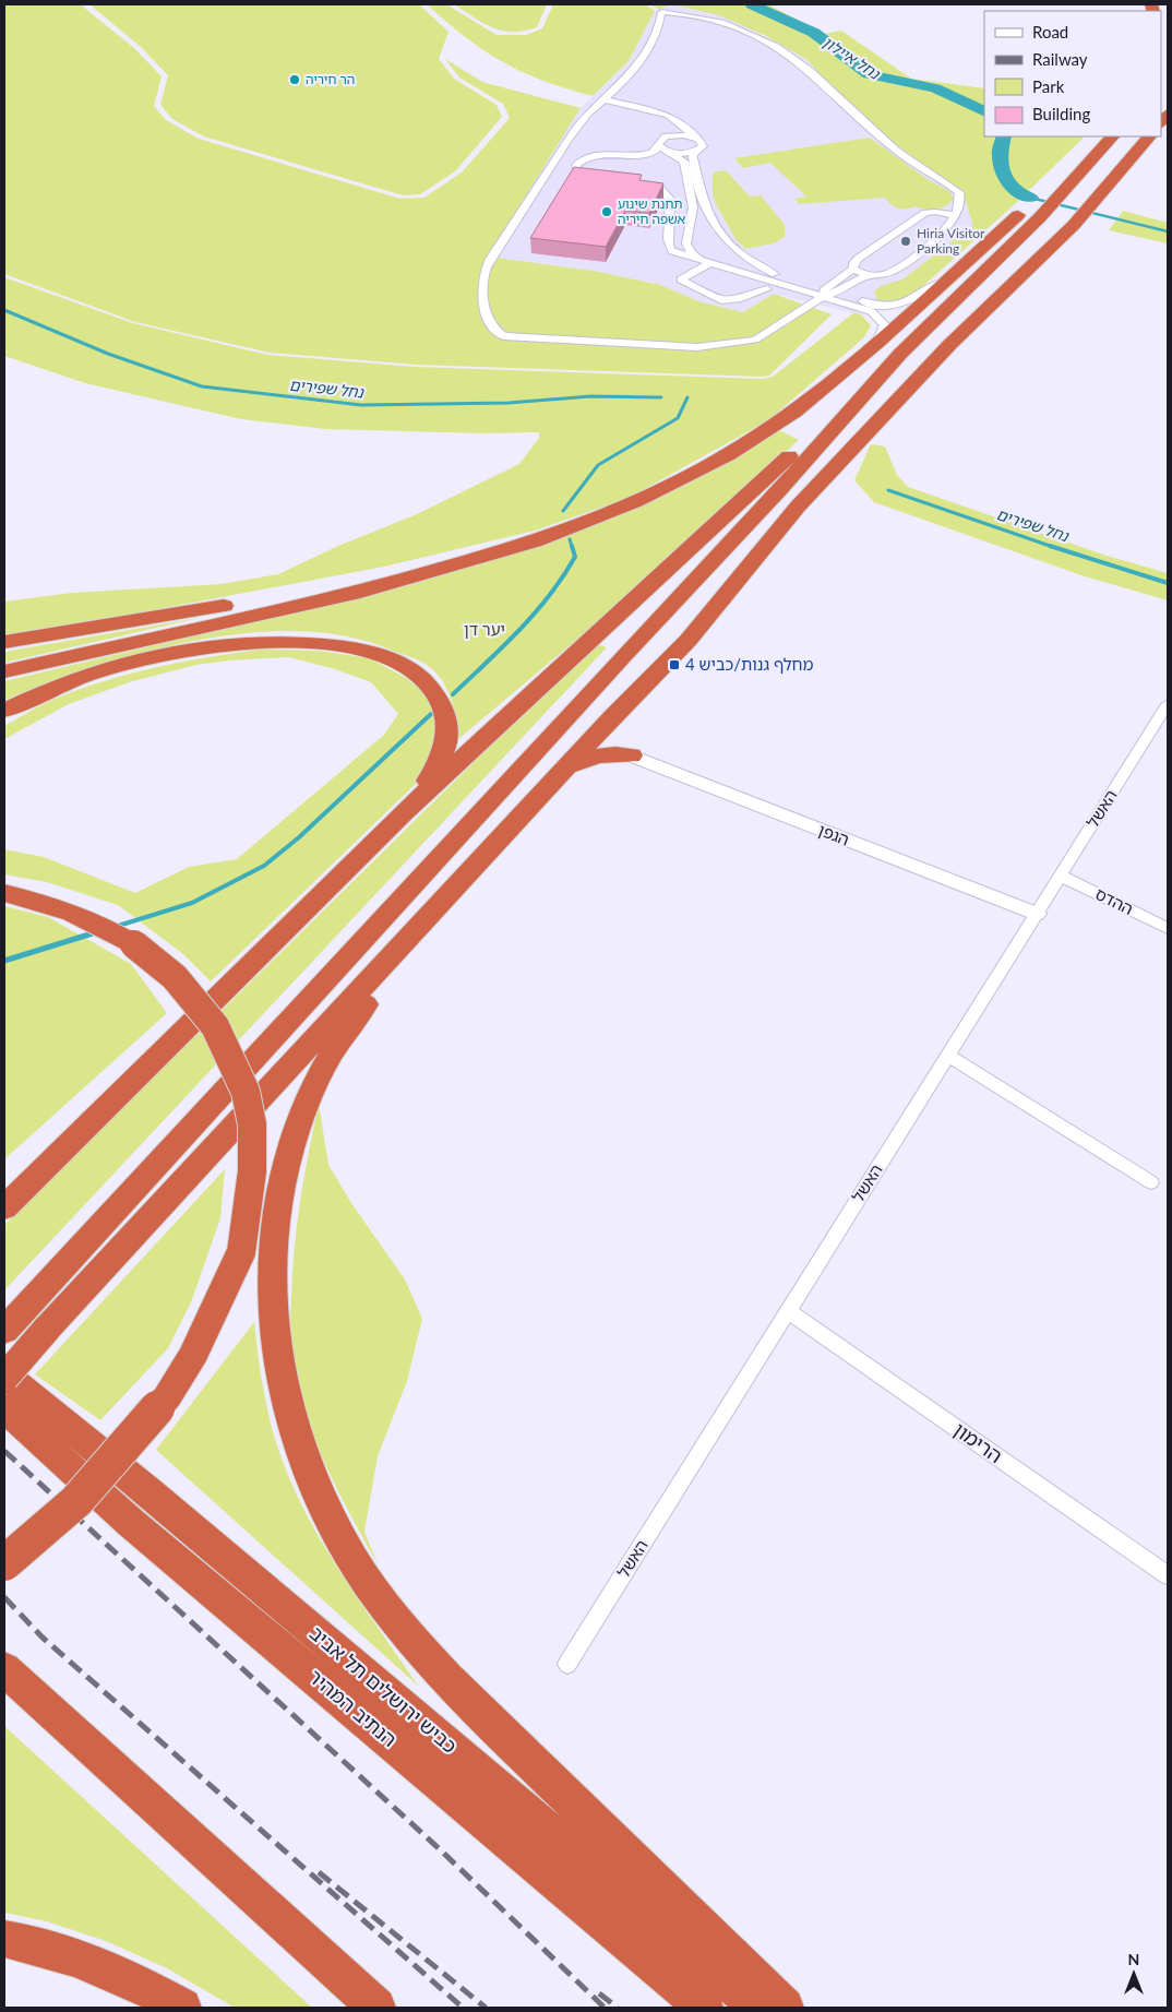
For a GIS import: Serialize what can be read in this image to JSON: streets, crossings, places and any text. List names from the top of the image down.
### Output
{
  "streets": {
    "highway": ["כביש ירושלים תל אביב", "הנתיב המהיר"],
    "street": [
      "האשל",
      "הגפן",
      "ההדס",
      "הרימון"
    ]
  },
  "crossings": [
    ["האשל", "הגפן"],
    ["האשל", "ההדס"],
    ["האשל", "הרימון"]
  ],
  "water": ["נחל איילון", "נחל שפירים"],
  "parks": ["יער דן"],
  "places": {
    "other": ["הר חיריה", "תחנת שינוע אשפה חיריה", "Hiria Visitor Parking"],
    "transit": ["מחלף גנות/כביש 4"]
  },
  "legend": [
    "Road",
    "Railway",
    "Park",
    "Building"
  ],
  "north": "top"
}
